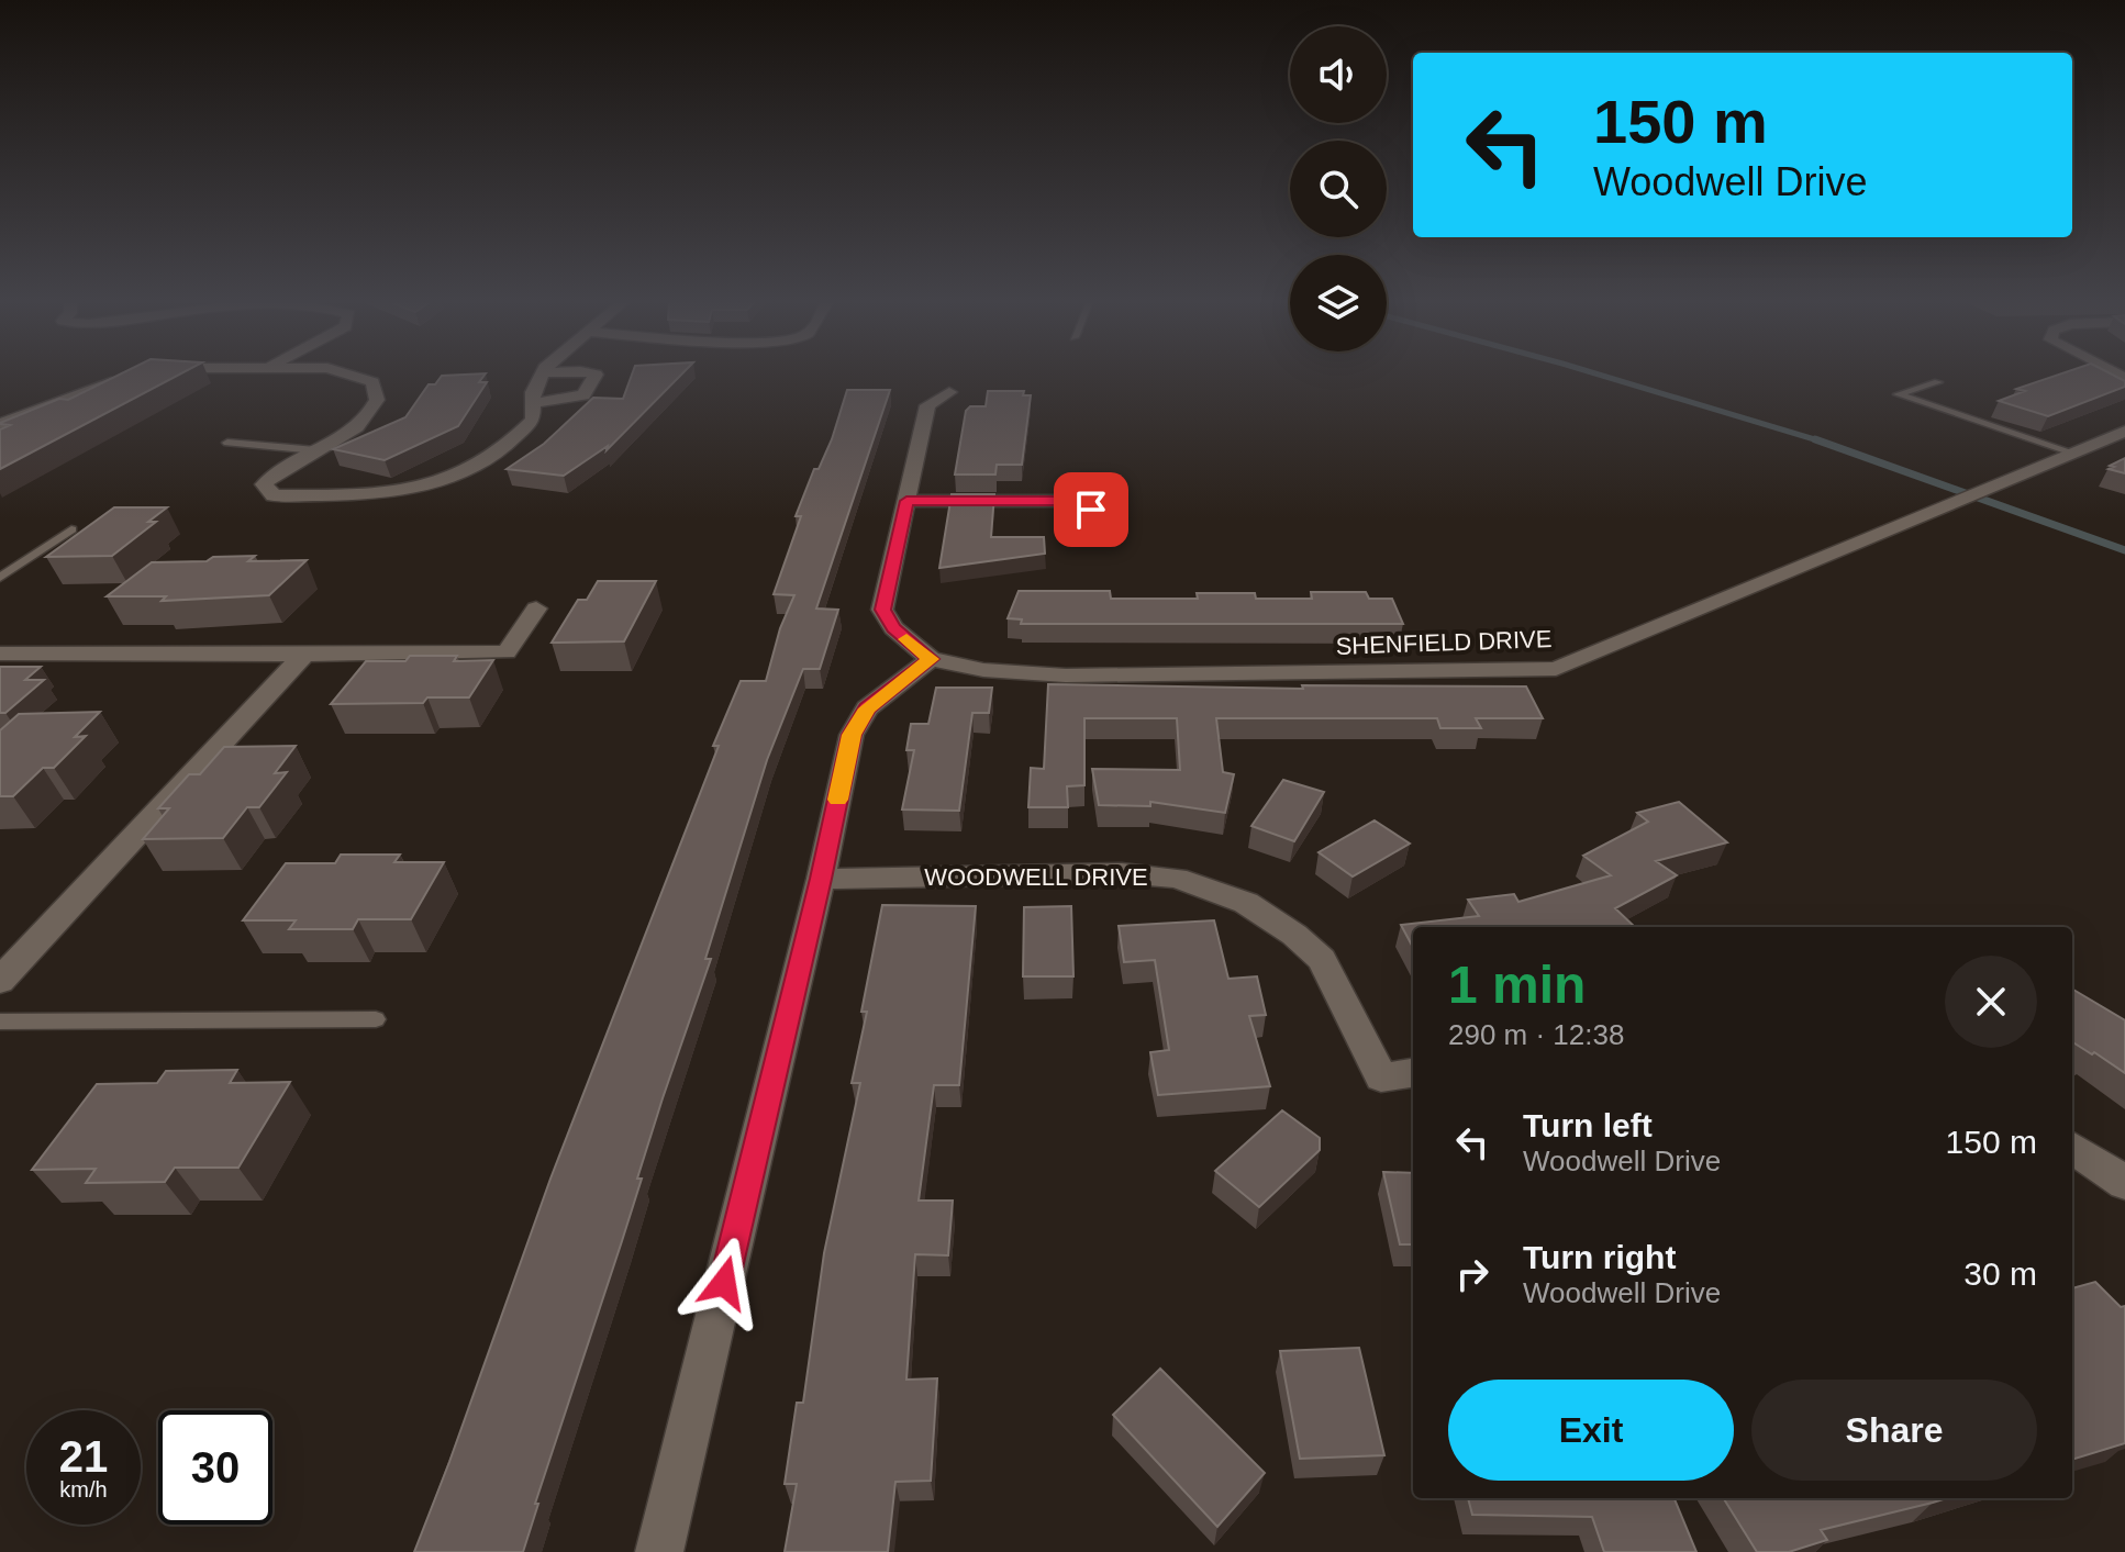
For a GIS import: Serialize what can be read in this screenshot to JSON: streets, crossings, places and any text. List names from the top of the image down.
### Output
{
  "streets": {
    "street": ["SHENFIELD DRIVE", "WOODWELL DRIVE"]
  },
  "page": {
    "turn": ["150 m", "Woodwell Drive"],
    "heading": ["1 min", "290 m · 12:38"],
    "list": [
      {
        "name": "Turn left",
        "note": "Woodwell Drive",
        "value": "150 m"
      },
      {
        "name": "Turn right",
        "note": "Woodwell Drive",
        "value": "30 m"
      }
    ],
    "buttons": ["Exit", "Share"],
    "speed": "21 km/h",
    "limit": "30"
  }
}
